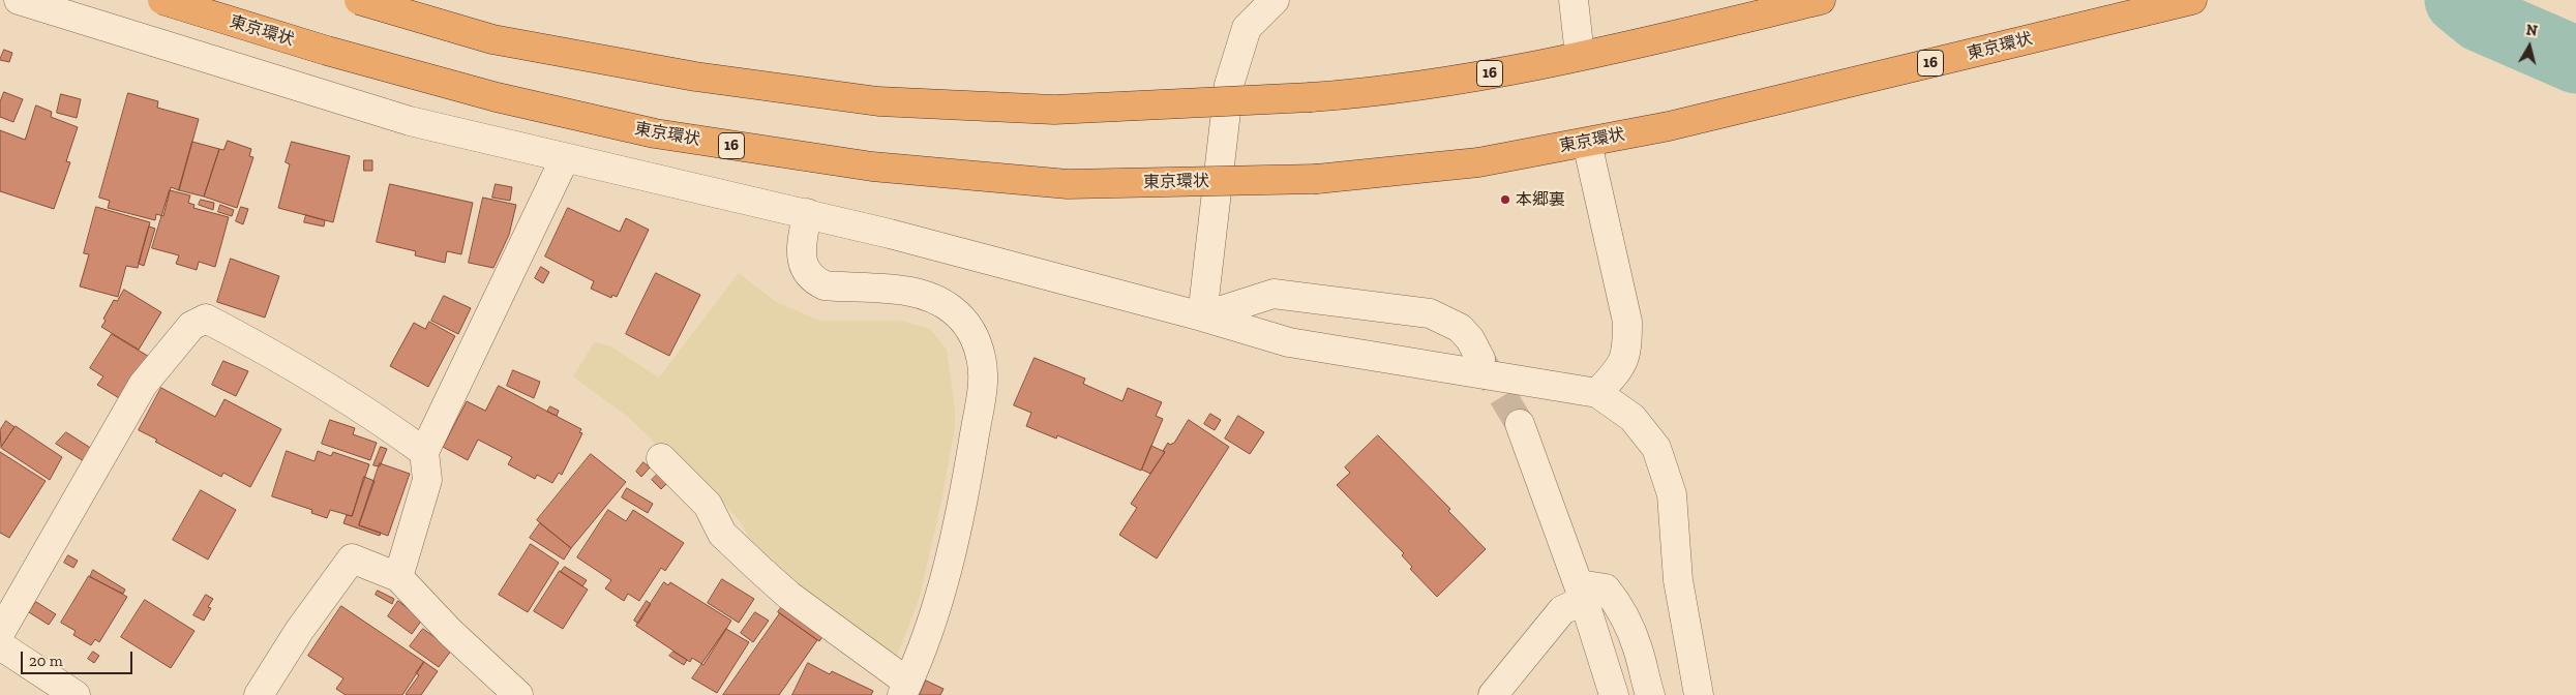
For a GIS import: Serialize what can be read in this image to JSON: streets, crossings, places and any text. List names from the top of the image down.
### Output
{
  "streets": {
    "highway": ["東京環状", "16"]
  },
  "places": ["本郷裏"],
  "scale_bar": "20 m",
  "north": "top"
}
